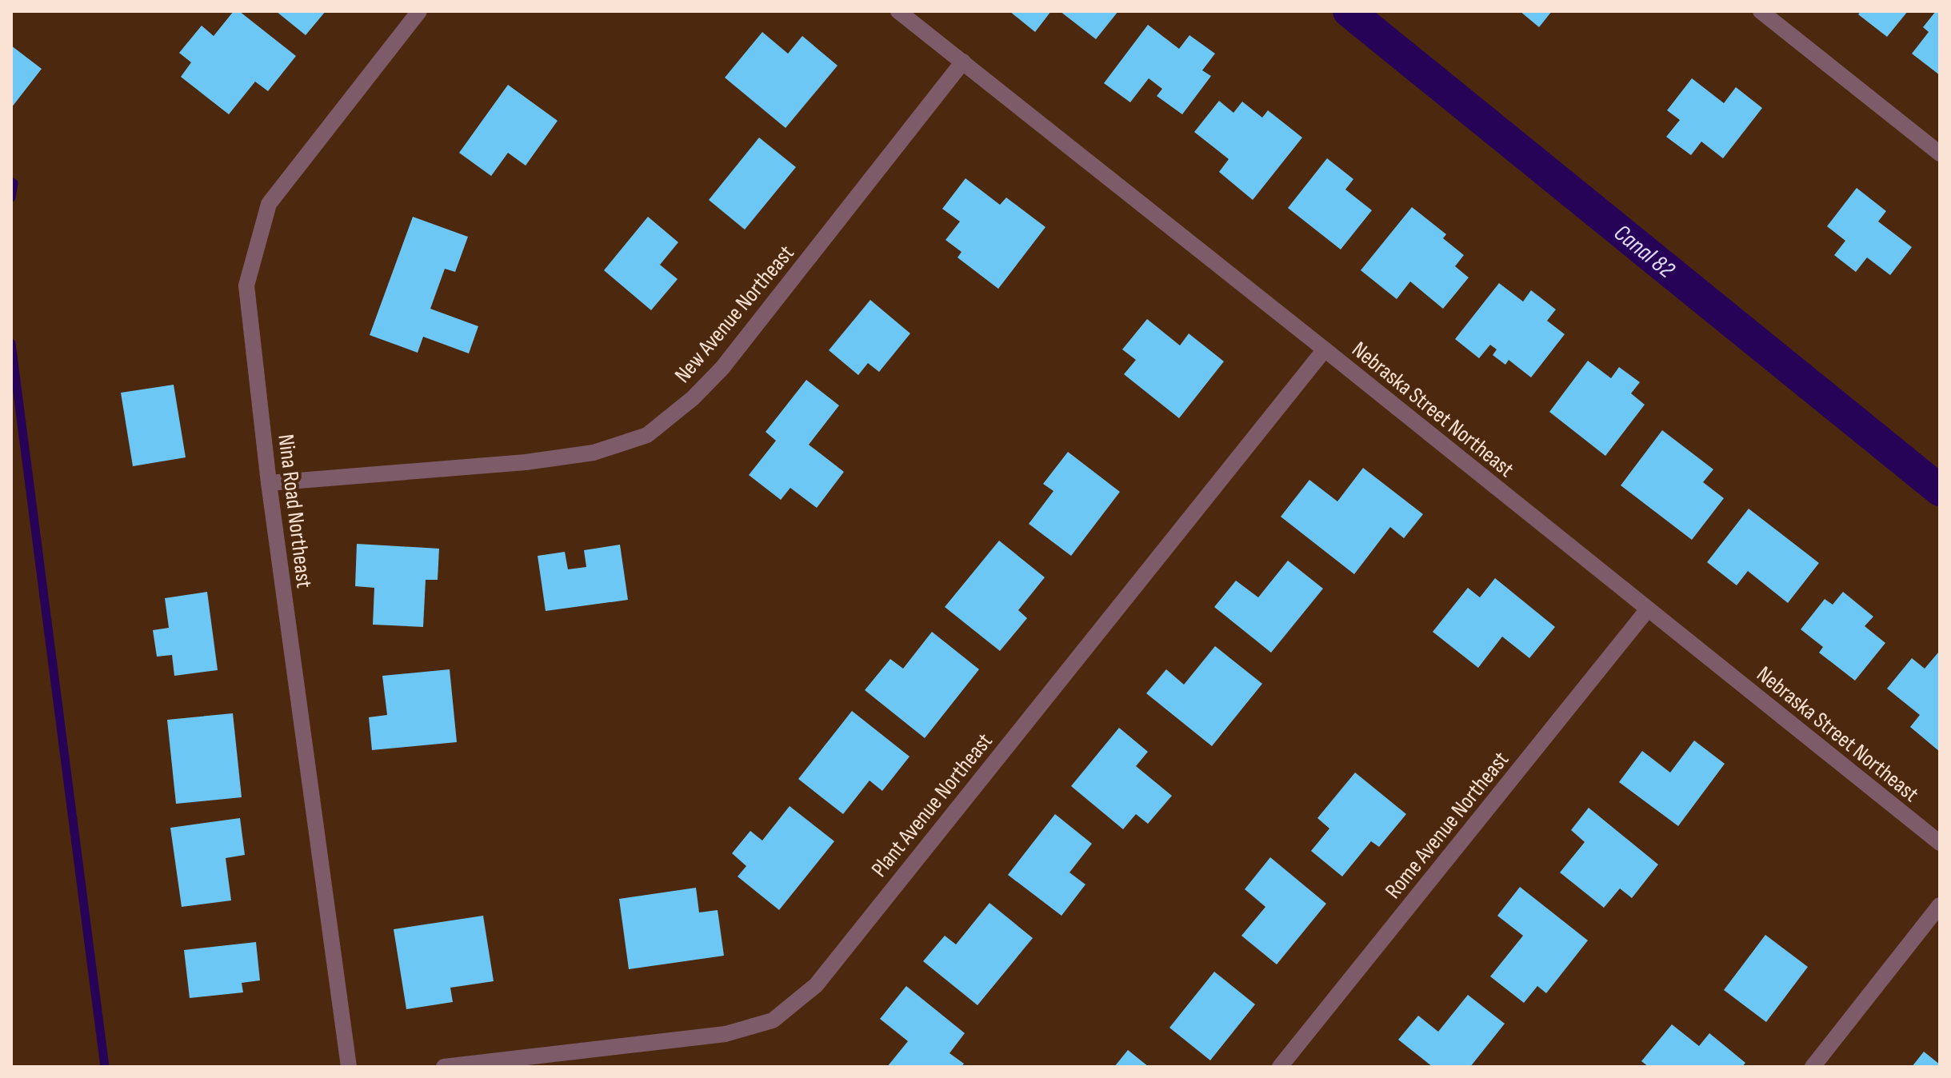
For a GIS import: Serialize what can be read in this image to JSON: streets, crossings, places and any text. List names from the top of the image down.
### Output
{
  "streets": {
    "street": [
      "New Avenue Northeast",
      "Nebraska Street Northeast",
      "Nina Road Northeast",
      "Plant Avenue Northeast",
      "Rome Avenue Northeast"
    ]
  },
  "crossings": [
    ["New Avenue Northeast", "Nebraska Street Northeast"],
    ["New Avenue Northeast", "Nina Road Northeast"],
    ["Nebraska Street Northeast", "Plant Avenue Northeast"],
    ["Nebraska Street Northeast", "Rome Avenue Northeast"]
  ],
  "water": ["Canal 82"]
}
